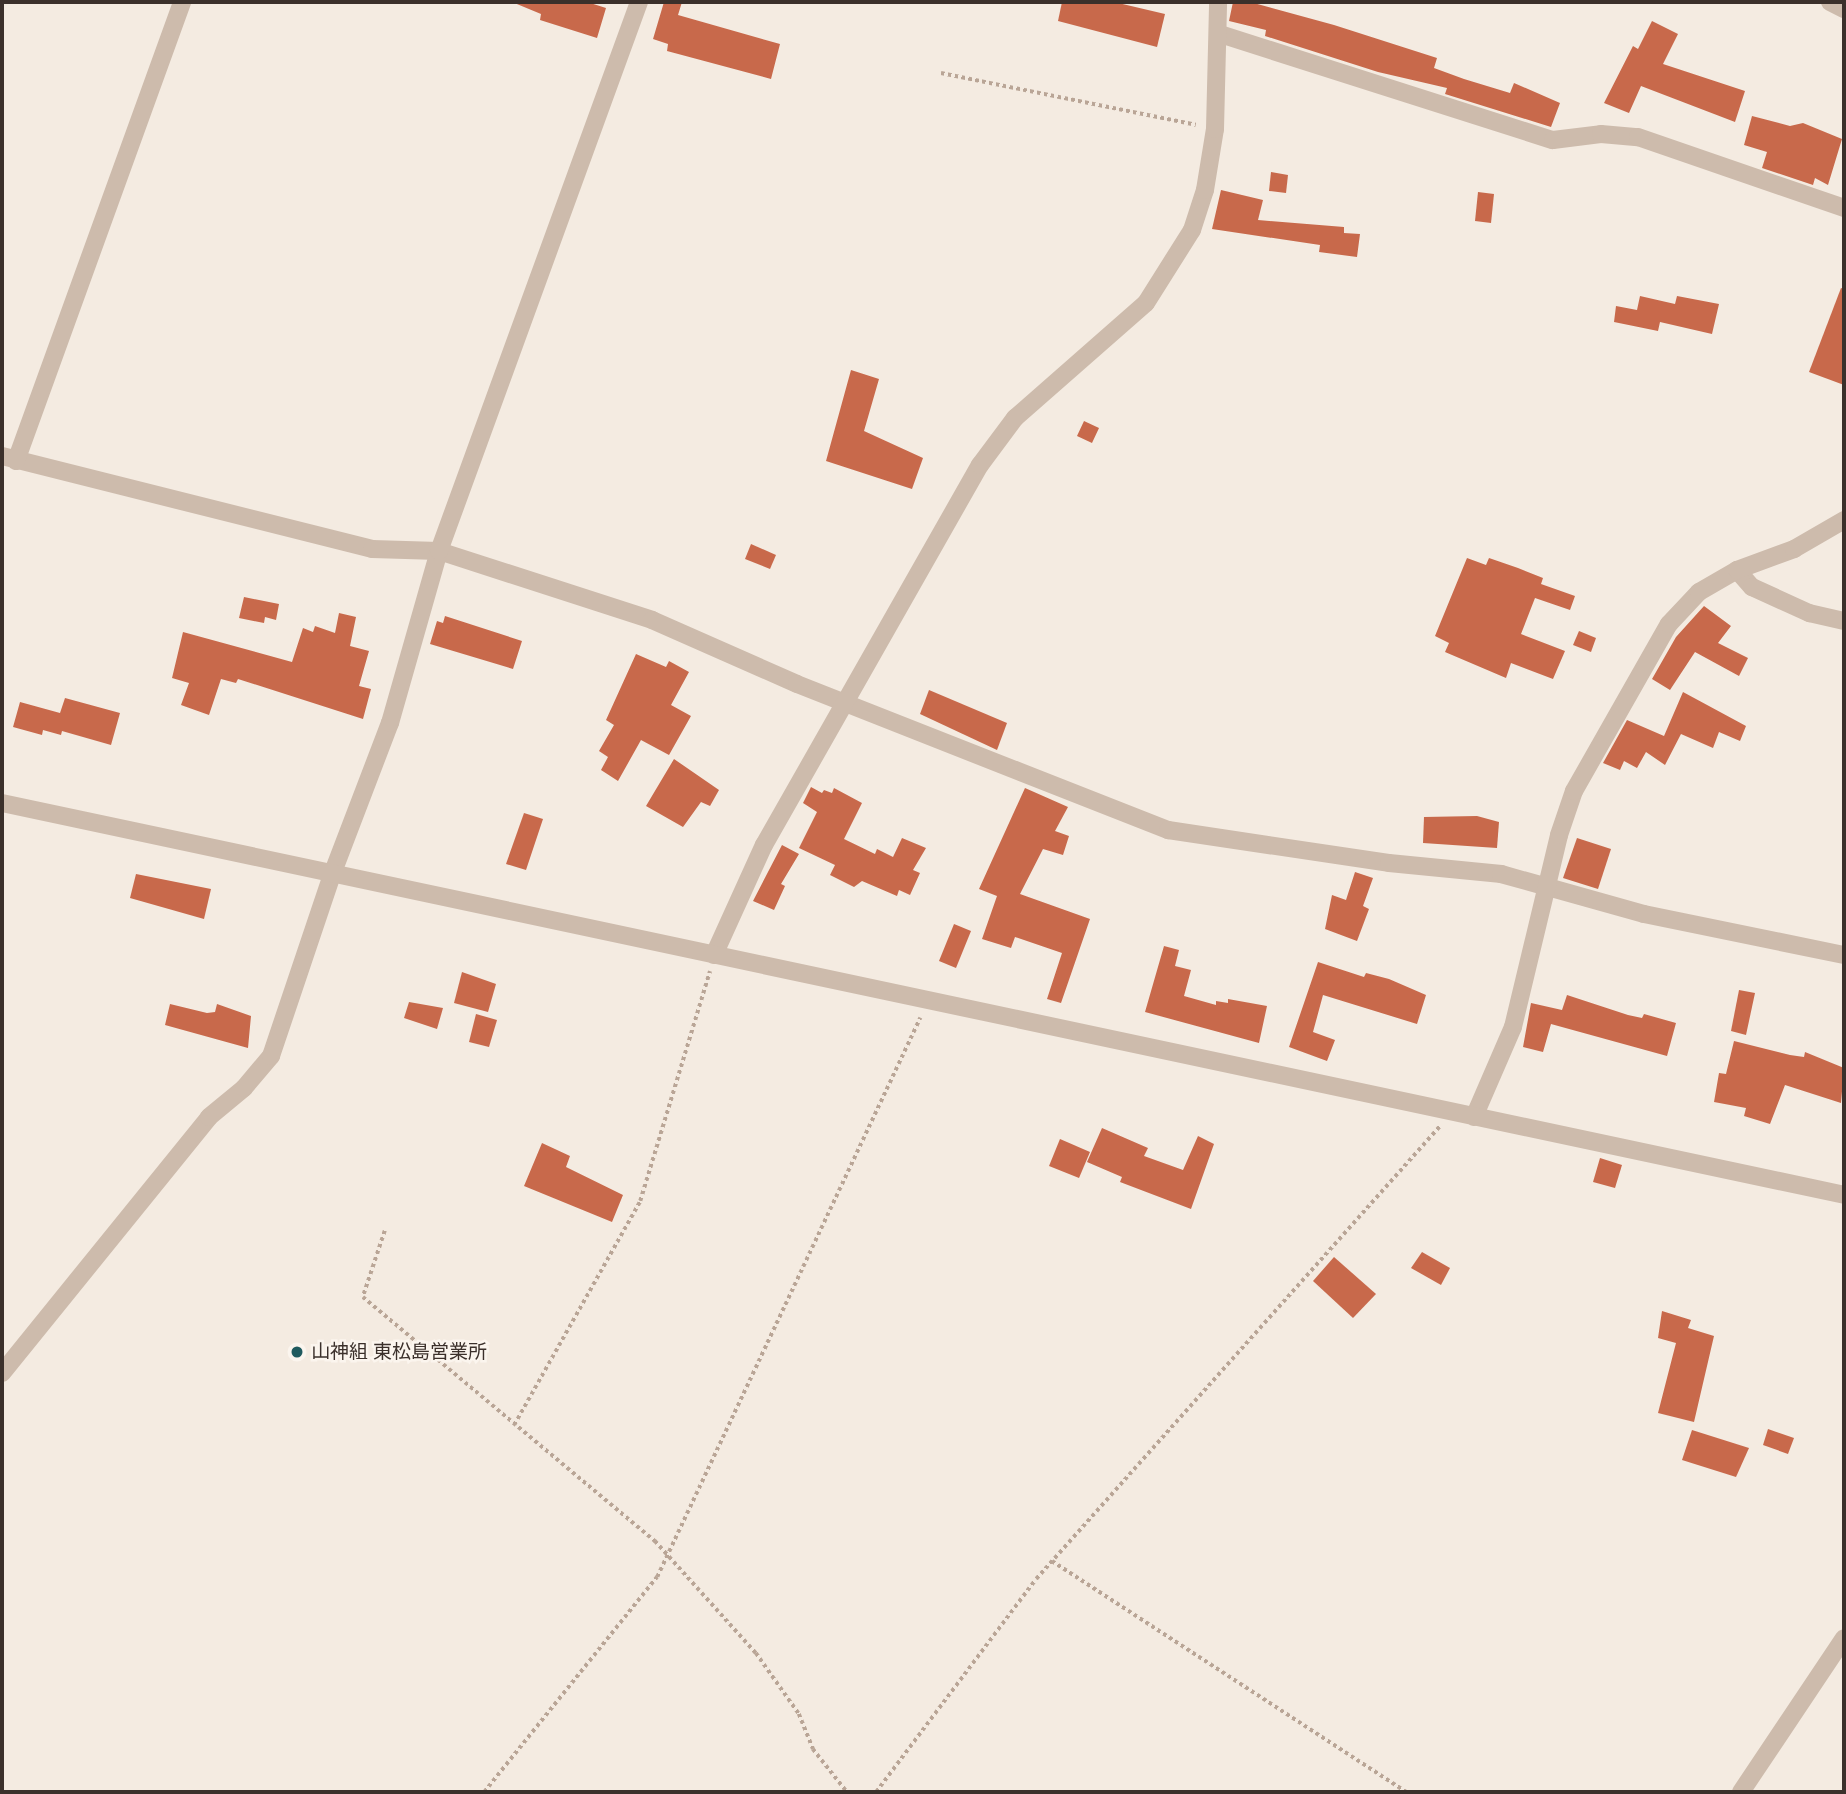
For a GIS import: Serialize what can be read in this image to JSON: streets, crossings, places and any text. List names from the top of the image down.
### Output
{
  "places": ["山神組 東松島営業所"]
}
